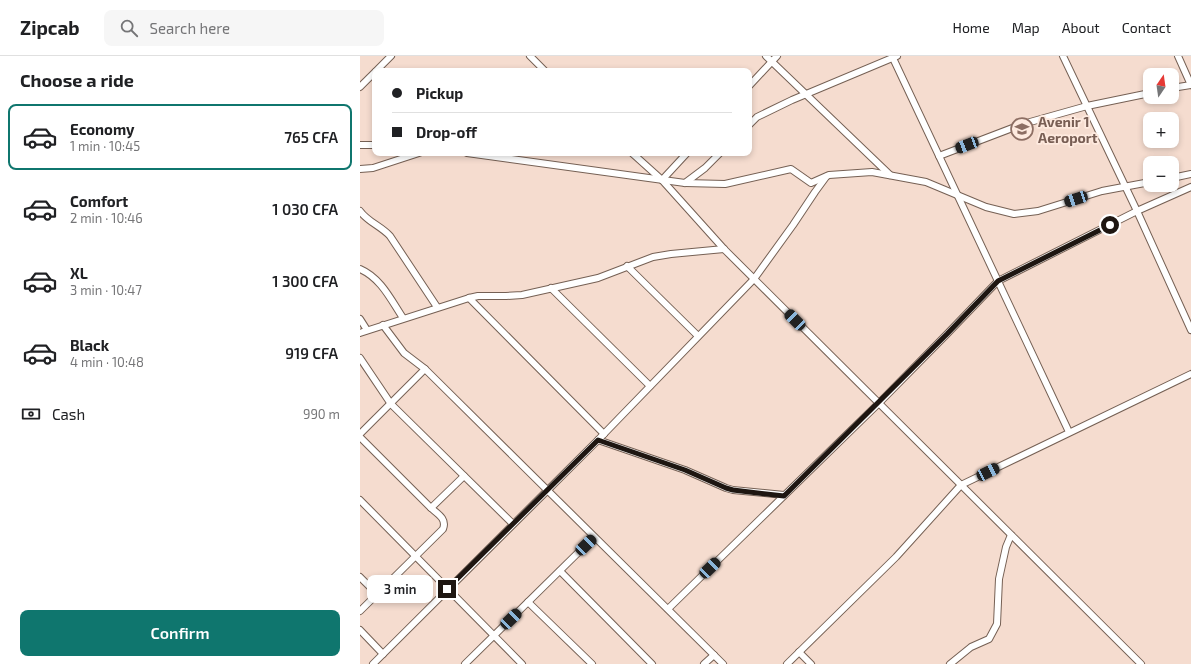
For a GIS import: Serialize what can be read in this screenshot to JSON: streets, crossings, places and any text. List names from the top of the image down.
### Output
{
  "places": {
    "school or university": ["Avenir 1 Aeroport"]
  },
  "north": "top",
  "page": {
    "header": "Zipcab",
    "search": "Search here",
    "nav": [
      "Home",
      "Map",
      "About",
      "Contact"
    ],
    "heading": "Choose a ride",
    "map_buttons": ["+", "−"],
    "banner": ["Pickup", "Drop-off"],
    "list": [
      {
        "name": "Economy",
        "note": "1 min · 10:45",
        "value": "765 CFA"
      },
      {
        "name": "Comfort",
        "note": "2 min · 10:46",
        "value": "1 030 CFA"
      },
      {
        "name": "XL",
        "note": "3 min · 10:47",
        "value": "1 300 CFA"
      },
      {
        "name": "Black",
        "note": "4 min · 10:48",
        "value": "919 CFA"
      }
    ],
    "pay": ["Cash", "990 m"],
    "bubble": "3 min",
    "buttons": "Confirm"
  }
}
